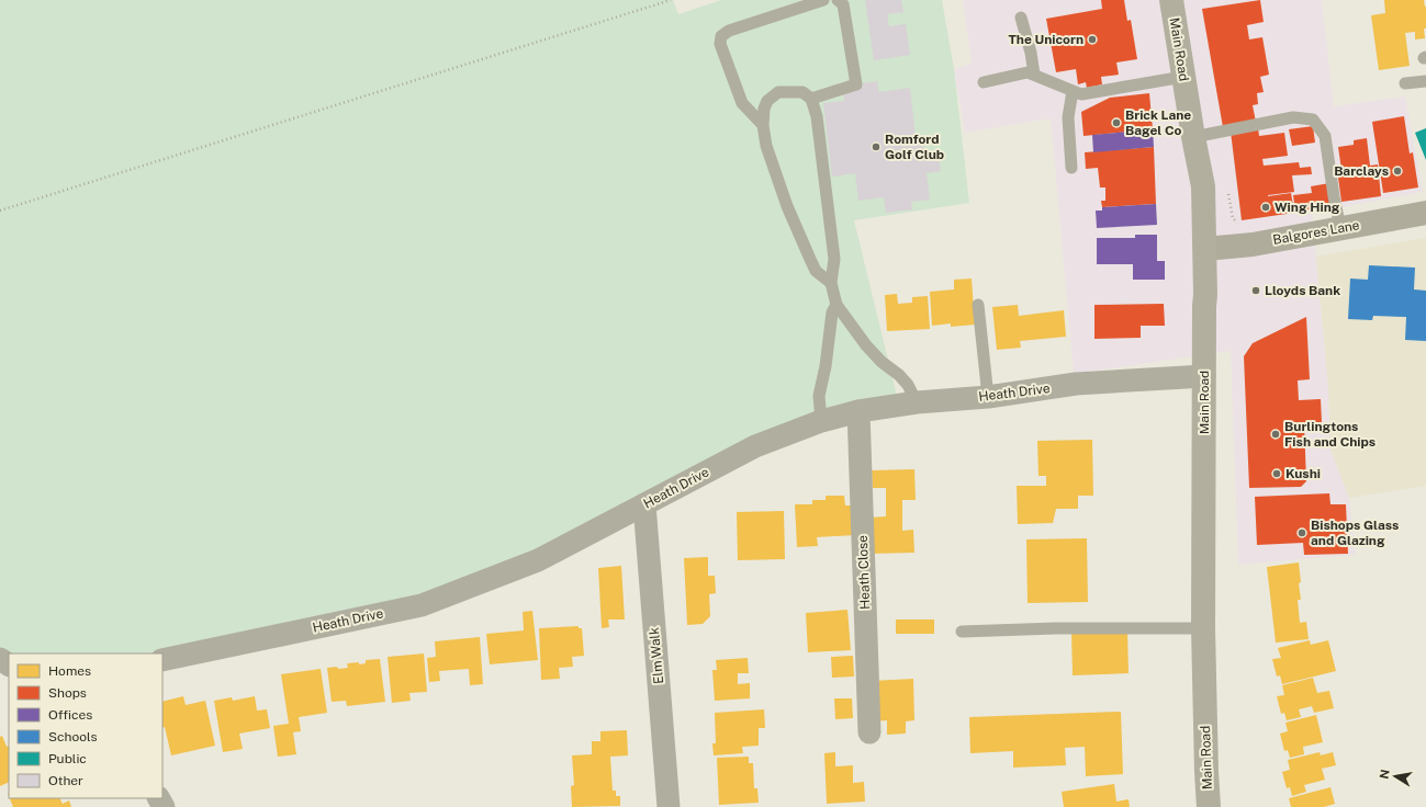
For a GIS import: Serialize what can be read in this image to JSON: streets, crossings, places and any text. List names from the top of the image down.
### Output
{
  "streets": {
    "main road": ["Main Road"],
    "street": [
      "Balgores Lane",
      "Heath Drive",
      "Heath Close",
      "Elm Walk"
    ]
  },
  "crossings": [
    ["Main Road", "Balgores Lane"],
    ["Main Road", "Heath Drive"],
    ["Heath Drive", "Heath Close"],
    ["Heath Drive", "Elm Walk"]
  ],
  "places": [
    "The Unicorn",
    "Brick Lane Bagel Co",
    "Romford Golf Club",
    "Barclays",
    "Wing Hing",
    "Lloyds Bank",
    "Burlingtons Fish and Chips",
    "Kushi",
    "Bishops Glass and Glazing"
  ],
  "legend": [
    "Homes",
    "Shops",
    "Offices",
    "Schools",
    "Public",
    "Other"
  ],
  "north": "left"
}
